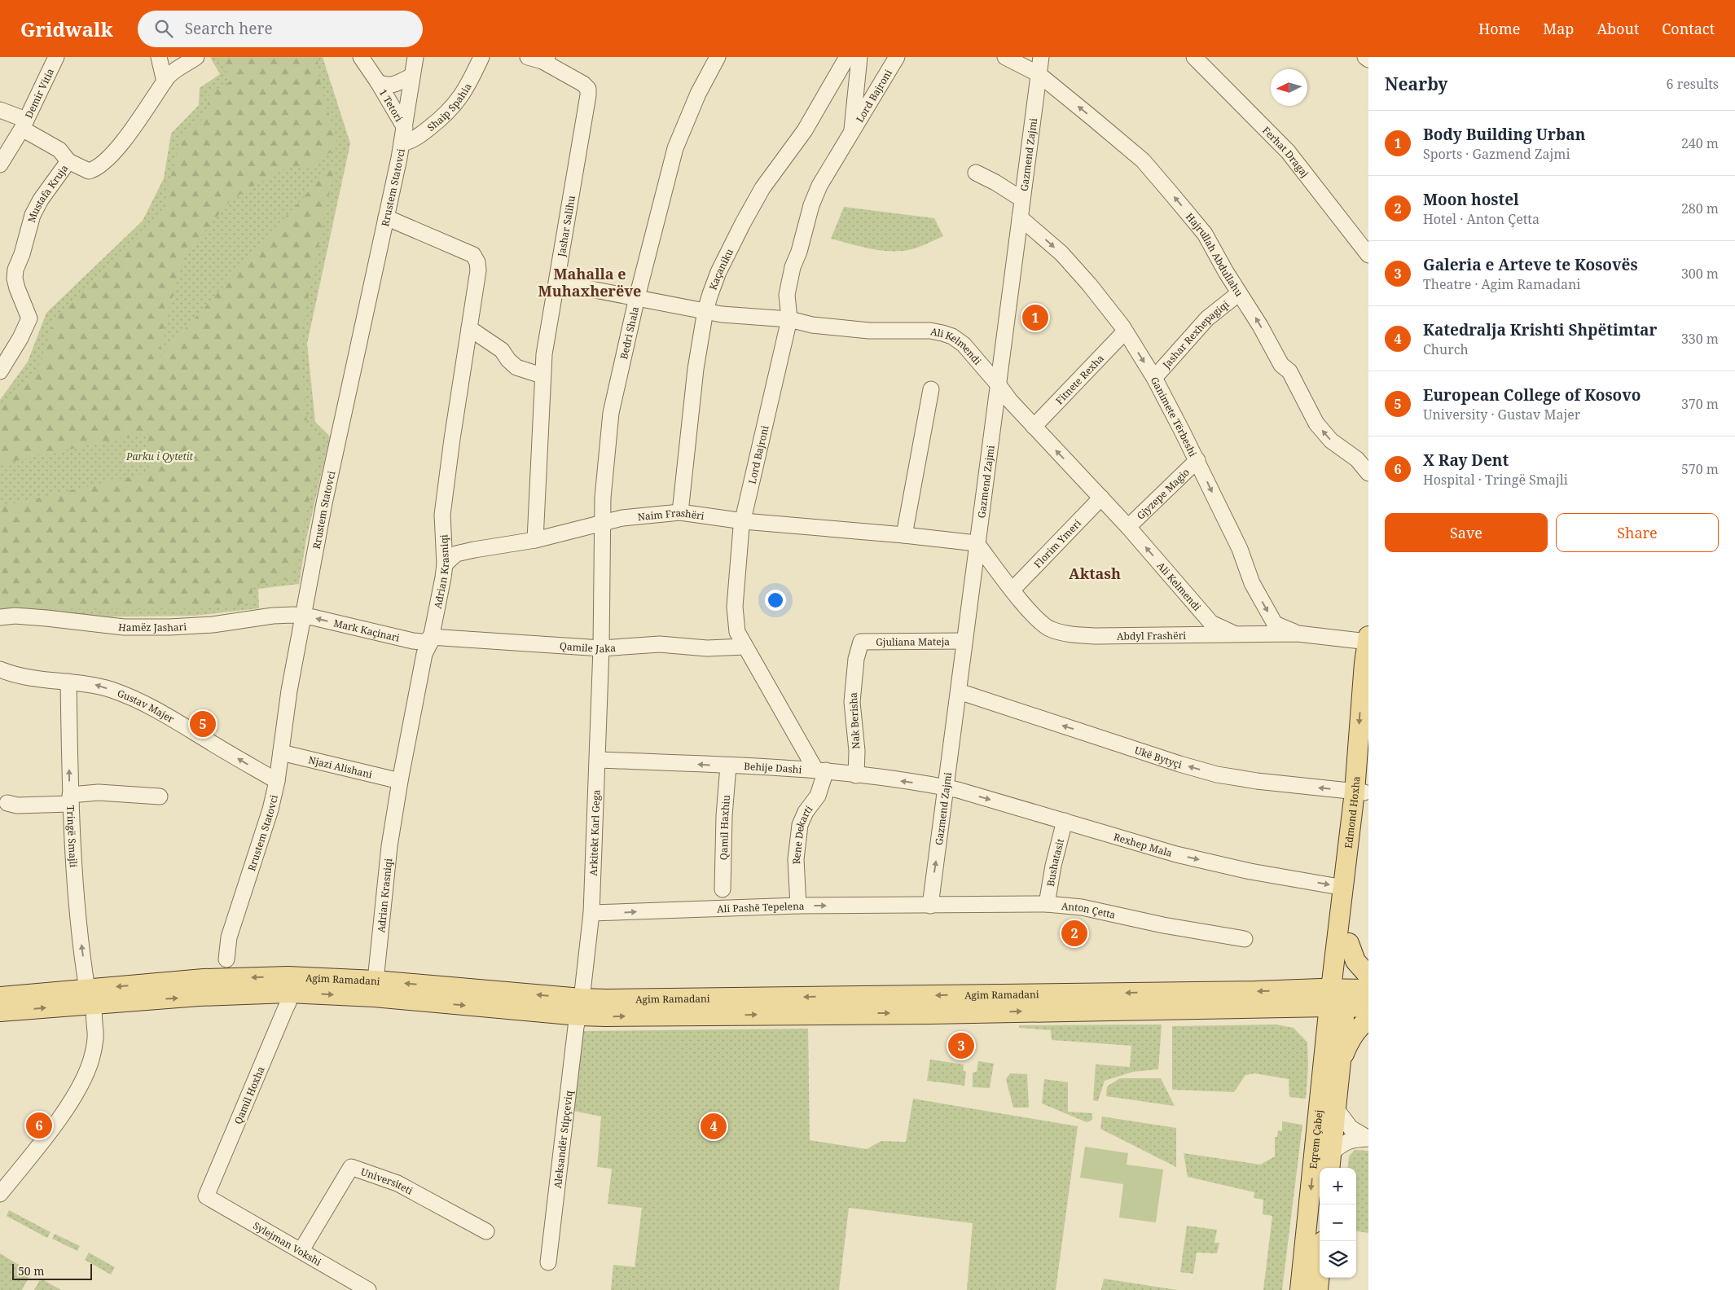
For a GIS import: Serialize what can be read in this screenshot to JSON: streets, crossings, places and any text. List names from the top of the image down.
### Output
{
  "streets": {
    "main road": ["Edmond Hoxha", "Agim Ramadani", "Eqrem Çabej"],
    "street": [
      "Demir Vitia",
      "Lord Bajroni",
      "1 Tetori",
      "Shaip Spahia",
      "Ferhat Dragaj",
      "Gazmend Zajmi",
      "Rrustem Statovci",
      "Mustafa Kruja",
      "Jashar Salihu",
      "Hajrullah Abdullahu",
      "Kaçaniku",
      "Bedri Shala",
      "Jashar Rexhepagiqi",
      "Ali Kelmendi",
      "Fitnete Rexha",
      "Ganimete Tërbeshi",
      "Gjyzepe Magio",
      "Naim Frashëri",
      "Florim Ymeri",
      "Adrian Krasniqi",
      "Hamëz Jashari",
      "Mark Kaçinari",
      "Abdyl Frashëri",
      "Gjuliana Mateja",
      "Qamile Jaka",
      "Gustav Majer",
      "Nak Berisha",
      "Ukë Bytyçi",
      "Njazi Alishani",
      "Behije Dashi",
      "Qamil Haxhiu",
      "Arkitekt Karl Gega",
      "Tringë Smajli",
      "Rene Dekarti",
      "Rexhep Mala",
      "Bushatasit",
      "Ali Pashë Tepelena",
      "Anton Çetta",
      "Qamil Hoxha",
      "Aleksandër Stipçeviq",
      "Universiteti",
      "Sylejman Vokshi"
    ]
  },
  "crossings": [
    ["Demir Vitia", "Mustafa Kruja"],
    ["Lord Bajroni", "Ali Kelmendi"],
    ["Lord Bajroni", "Naim Frashëri"],
    ["Lord Bajroni", "Qamile Jaka"],
    ["Lord Bajroni", "Behije Dashi"],
    ["Lord Bajroni", "Rene Dekarti"],
    ["1 Tetori", "Rrustem Statovci"],
    ["Shaip Spahia", "Rrustem Statovci"],
    ["Gazmend Zajmi", "Hajrullah Abdullahu"],
    ["Gazmend Zajmi", "Ali Kelmendi"],
    ["Gazmend Zajmi", "Ganimete Tërbeshi"],
    ["Gazmend Zajmi", "Naim Frashëri"],
    ["Gazmend Zajmi", "Abdyl Frashëri"],
    ["Gazmend Zajmi", "Gjuliana Mateja"],
    ["Gazmend Zajmi", "Ukë Bytyçi"],
    ["Gazmend Zajmi", "Behije Dashi"],
    ["Gazmend Zajmi", "Rexhep Mala"],
    ["Gazmend Zajmi", "Ali Pashë Tepelena"],
    ["Gazmend Zajmi", "Anton Çetta"],
    ["Rrustem Statovci", "Adrian Krasniqi"],
    ["Rrustem Statovci", "Hamëz Jashari"],
    ["Rrustem Statovci", "Mark Kaçinari"],
    ["Rrustem Statovci", "Gustav Majer"],
    ["Rrustem Statovci", "Njazi Alishani"],
    ["Rrustem Statovci", "Agim Ramadani"],
    ["Jashar Salihu", "Ali Kelmendi"],
    ["Jashar Salihu", "Naim Frashëri"],
    ["Hajrullah Abdullahu", "Jashar Rexhepagiqi"],
    ["Kaçaniku", "Ali Kelmendi"],
    ["Kaçaniku", "Naim Frashëri"],
    ["Bedri Shala", "Ali Kelmendi"],
    ["Bedri Shala", "Naim Frashëri"],
    ["Bedri Shala", "Qamile Jaka"],
    ["Bedri Shala", "Arkitekt Karl Gega"],
    ["Jashar Rexhepagiqi", "Ganimete Tërbeshi"],
    ["Ali Kelmendi", "Fitnete Rexha"],
    ["Ali Kelmendi", "Gjyzepe Magio"],
    ["Ali Kelmendi", "Florim Ymeri"],
    ["Ali Kelmendi", "Abdyl Frashëri"],
    ["Fitnete Rexha", "Ganimete Tërbeshi"],
    ["Ganimete Tërbeshi", "Gjyzepe Magio"],
    ["Ganimete Tërbeshi", "Abdyl Frashëri"],
    ["Naim Frashëri", "Adrian Krasniqi"],
    ["Naim Frashëri", "Abdyl Frashëri"],
    ["Florim Ymeri", "Abdyl Frashëri"],
    ["Adrian Krasniqi", "Mark Kaçinari"],
    ["Adrian Krasniqi", "Qamile Jaka"],
    ["Adrian Krasniqi", "Njazi Alishani"],
    ["Adrian Krasniqi", "Agim Ramadani"],
    ["Hamëz Jashari", "Mark Kaçinari"],
    ["Mark Kaçinari", "Qamile Jaka"],
    ["Abdyl Frashëri", "Edmond Hoxha"],
    ["Gjuliana Mateja", "Nak Berisha"],
    ["Qamile Jaka", "Arkitekt Karl Gega"],
    ["Gustav Majer", "Tringë Smajli"],
    ["Nak Berisha", "Behije Dashi"],
    ["Ukë Bytyçi", "Edmond Hoxha"],
    ["Behije Dashi", "Qamil Haxhiu"],
    ["Behije Dashi", "Arkitekt Karl Gega"],
    ["Behije Dashi", "Rene Dekarti"],
    ["Behije Dashi", "Rexhep Mala"],
    ["Edmond Hoxha", "Rexhep Mala"],
    ["Edmond Hoxha", "Agim Ramadani"],
    ["Edmond Hoxha", "Eqrem Çabej"],
    ["Arkitekt Karl Gega", "Ali Pashë Tepelena"],
    ["Arkitekt Karl Gega", "Agim Ramadani"],
    ["Arkitekt Karl Gega", "Aleksandër Stipçeviq"],
    ["Tringë Smajli", "Agim Ramadani"],
    ["Rene Dekarti", "Ali Pashë Tepelena"],
    ["Rexhep Mala", "Bushatasit"],
    ["Bushatasit", "Anton Çetta"],
    ["Ali Pashë Tepelena", "Anton Çetta"],
    ["Agim Ramadani", "Qamil Hoxha"],
    ["Agim Ramadani", "Aleksandër Stipçeviq"],
    ["Agim Ramadani", "Eqrem Çabej"],
    ["Qamil Hoxha", "Sylejman Vokshi"],
    ["Universiteti", "Sylejman Vokshi"]
  ],
  "one_way": [
    "Hajrullah Abdullahu",
    "Ganimete Tërbeshi",
    "Mark Kaçinari",
    "Gustav Majer",
    "Ukë Bytyçi",
    "Behije Dashi",
    "Tringë Smajli",
    "Rexhep Mala",
    "Ali Pashë Tepelena"
  ],
  "districts": ["Mahalla e Muhaxherëve", "Aktash"],
  "parks": ["Parku i Qytetit"],
  "scale_bar": "50 m",
  "north": "left",
  "page": {
    "header": "Gridwalk",
    "search": "Search here",
    "nav": [
      "Home",
      "Map",
      "About",
      "Contact"
    ],
    "heading": ["Nearby", "6 results"],
    "list": [
      {
        "mark": "1",
        "name": "Body Building Urban",
        "note": "Sports · Gazmend Zajmi",
        "value": "240 m"
      },
      {
        "mark": "2",
        "name": "Moon hostel",
        "note": "Hotel · Anton Çetta",
        "value": "280 m"
      },
      {
        "mark": "3",
        "name": "Galeria e Arteve te Kosovës",
        "note": "Theatre · Agim Ramadani",
        "value": "300 m"
      },
      {
        "mark": "4",
        "name": "Katedralja Krishti Shpëtimtar",
        "note": "Church",
        "value": "330 m"
      },
      {
        "mark": "5",
        "name": "European College of Kosovo",
        "note": "University · Gustav Majer",
        "value": "370 m"
      },
      {
        "mark": "6",
        "name": "X Ray Dent",
        "note": "Hospital · Tringë Smajli",
        "value": "570 m"
      }
    ],
    "pins": [
      "1",
      "5",
      "2",
      "3",
      "6",
      "4"
    ],
    "buttons": ["Save", "Share"],
    "map_buttons": ["+", "−"],
    "scale": "50 m"
  }
}
